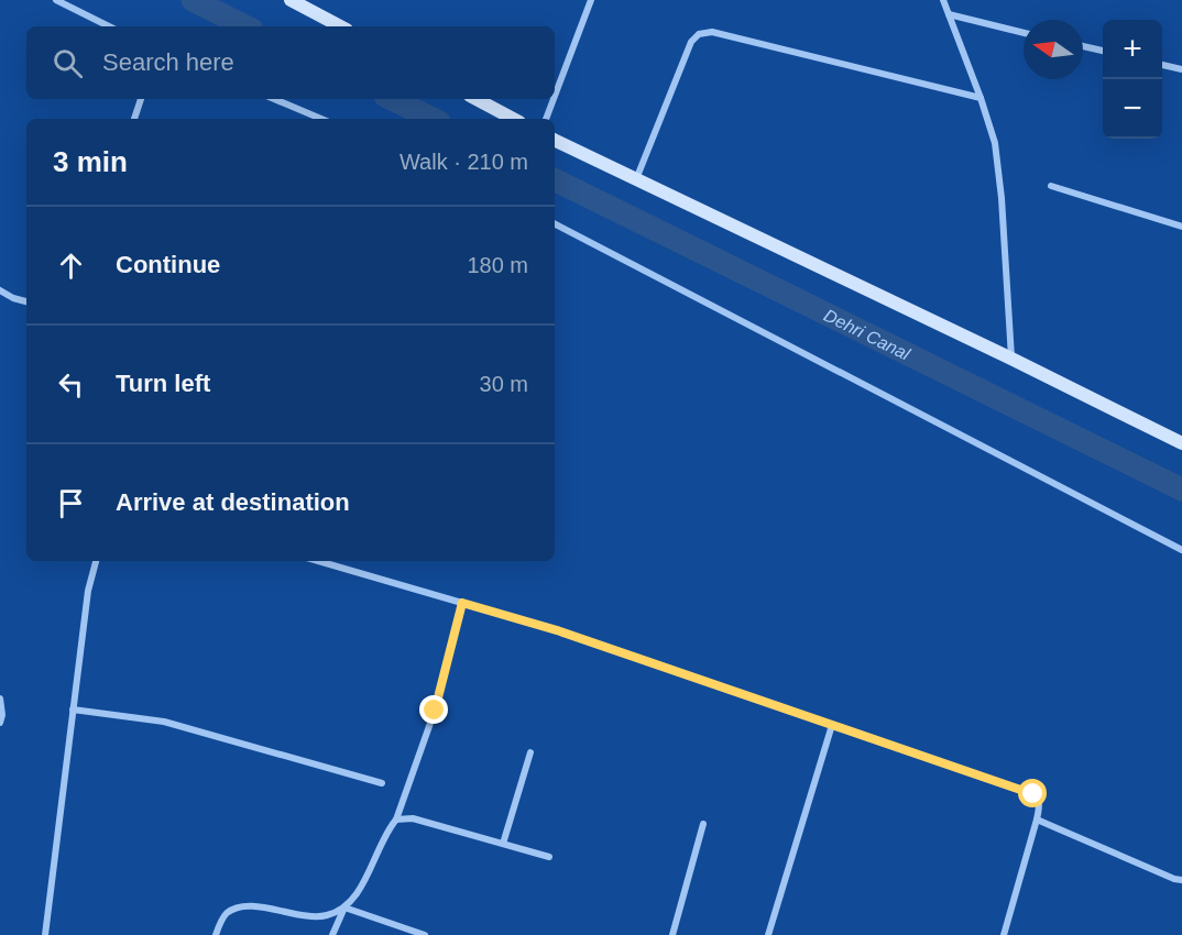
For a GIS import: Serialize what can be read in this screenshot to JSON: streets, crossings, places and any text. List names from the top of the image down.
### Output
{
  "water": ["Dehri Canal"],
  "north": "left",
  "page": {
    "map_buttons": ["+", "−"],
    "search": "Search here",
    "heading": ["3 min", "Walk · 210 m"],
    "list": [
      ["Continue", "180 m"],
      ["Turn left", "30 m"],
      "Arrive at destination"
    ]
  }
}
